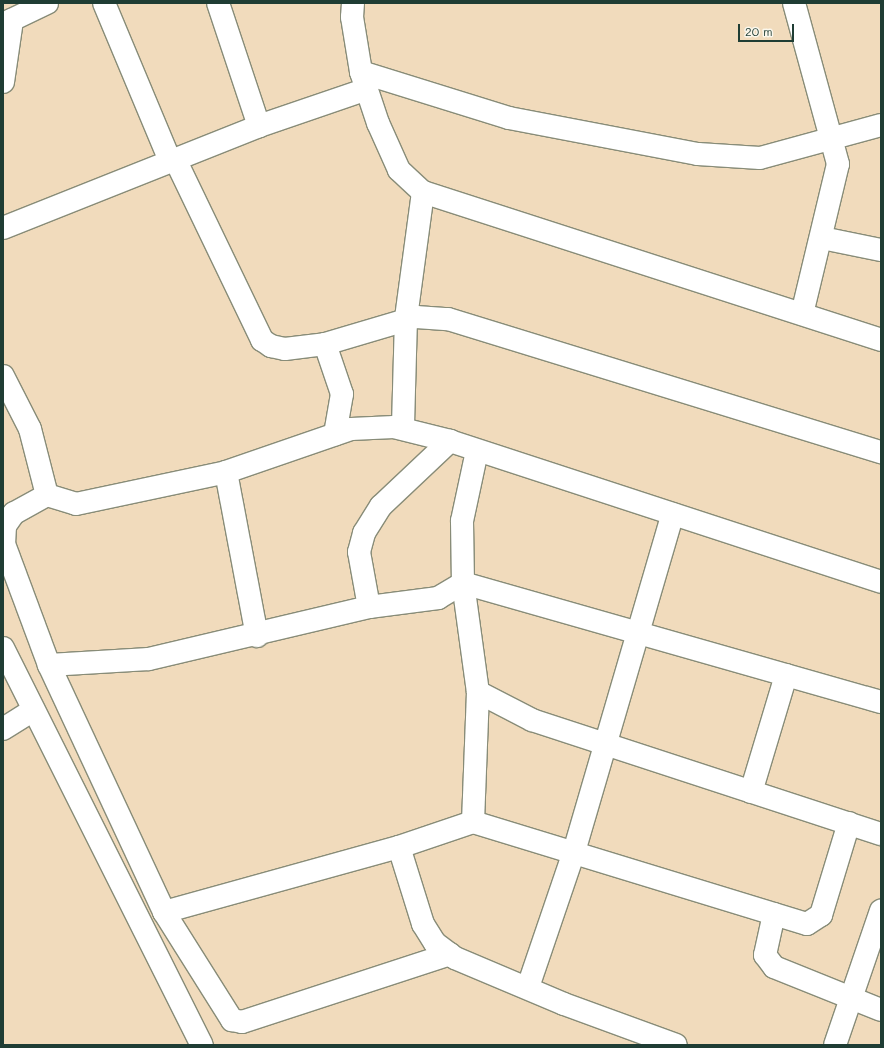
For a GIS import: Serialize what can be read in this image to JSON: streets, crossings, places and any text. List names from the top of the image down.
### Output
{
  "scale_bar": "20 m"
}
